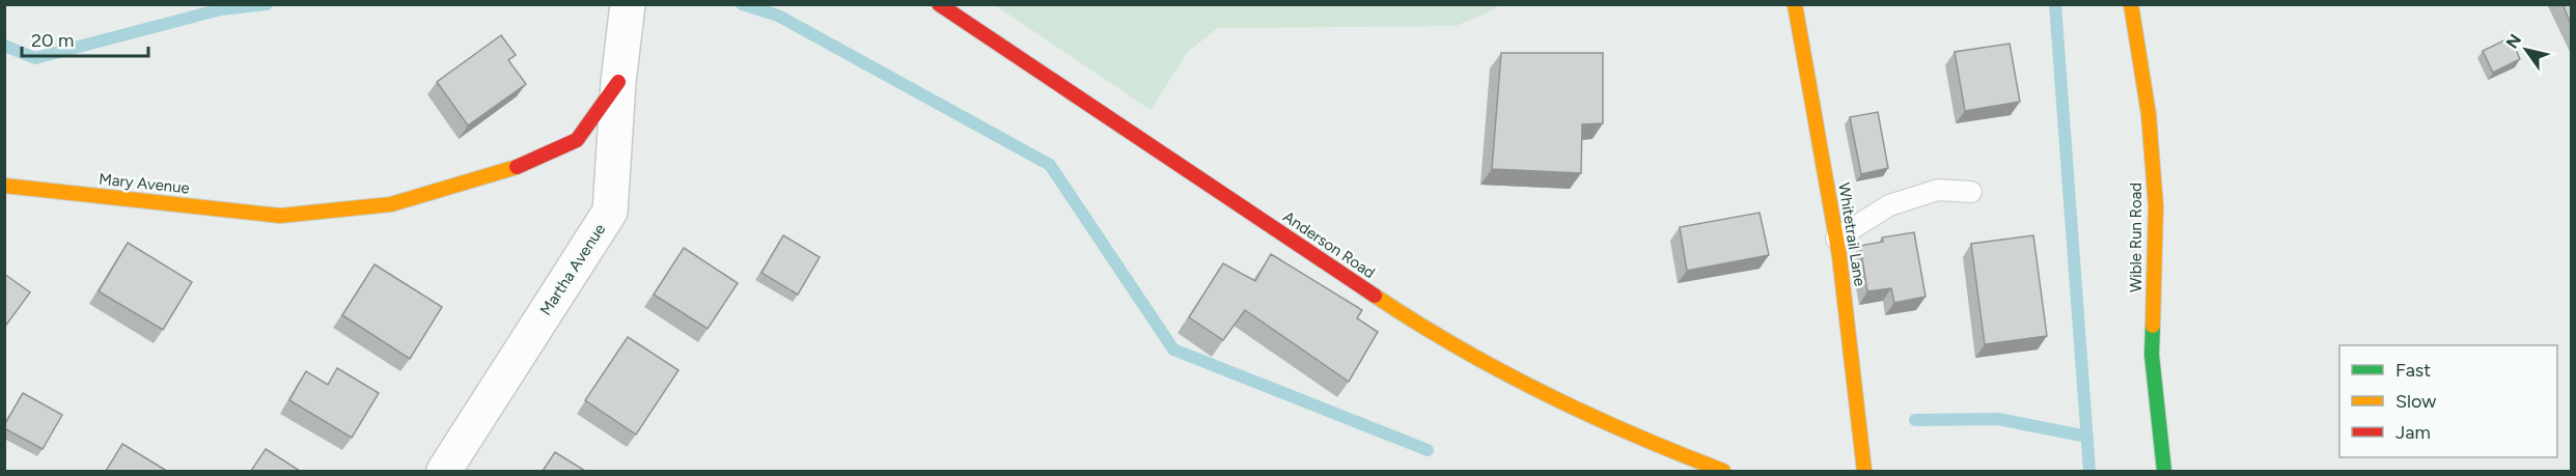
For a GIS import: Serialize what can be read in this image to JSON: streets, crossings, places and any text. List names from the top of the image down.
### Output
{
  "streets": {
    "street": [
      "Mary Avenue",
      "Whitetrail Lane",
      "Wible Run Road",
      "Anderson Road",
      "Martha Avenue"
    ]
  },
  "crossings": [
    ["Mary Avenue", "Martha Avenue"]
  ],
  "legend": ["Fast", "Slow", "Jam"],
  "scale_bar": "20 m",
  "north": "top left"
}
